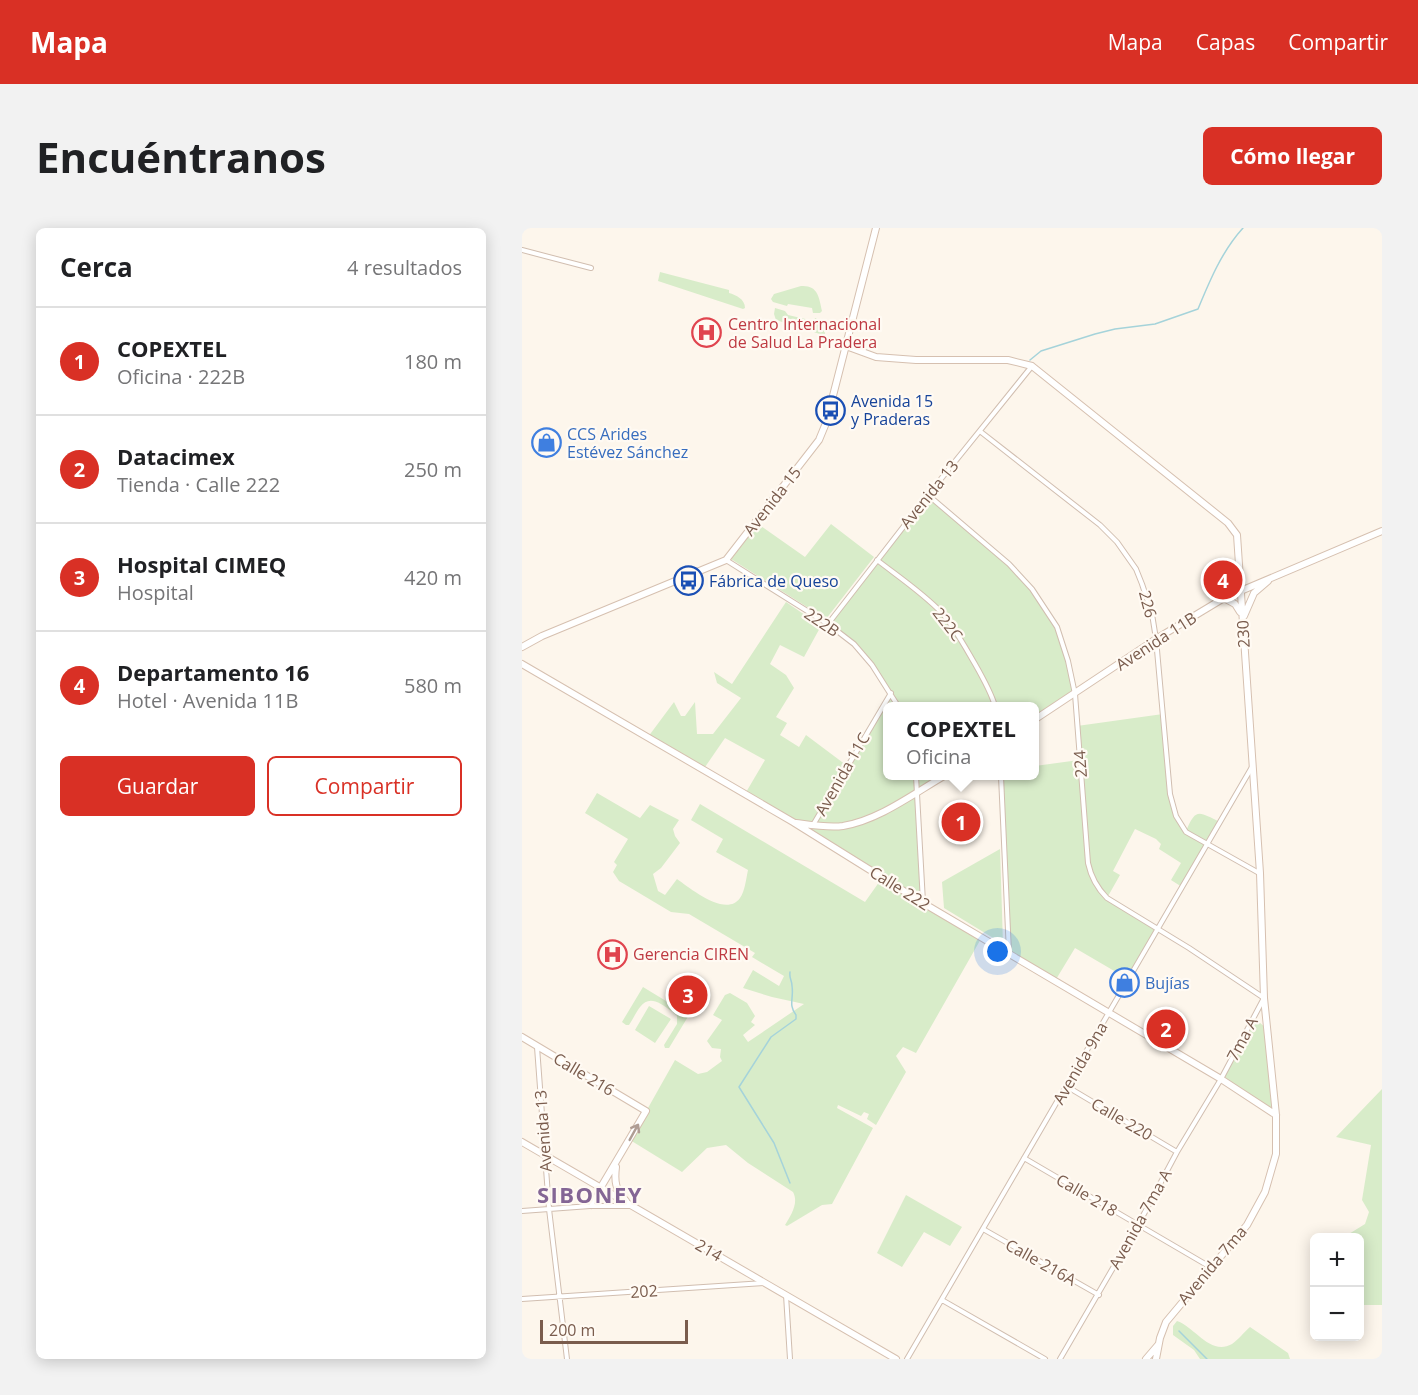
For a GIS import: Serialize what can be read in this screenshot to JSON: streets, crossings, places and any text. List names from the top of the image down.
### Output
{
  "streets": {
    "street": [
      "Avenida 13",
      "Avenida 15",
      "226",
      "222B",
      "222C",
      "230",
      "Avenida 11B",
      "224",
      "Avenida 11C",
      "Calle 222",
      "7ma A",
      "Avenida 9na",
      "Calle 216",
      "Calle 220",
      "Calle 218",
      "Avenida 7ma A",
      "214",
      "Calle 216A",
      "Avenida 7ma",
      "202"
    ]
  },
  "crossings": [
    ["Avenida 13", "226"],
    ["Avenida 13", "222B"],
    ["Avenida 13", "222C"],
    ["Avenida 13", "230"],
    ["Avenida 13", "224"],
    ["Avenida 13", "Calle 216"],
    ["Avenida 13", "214"],
    ["Avenida 13", "202"],
    ["Avenida 15", "222B"],
    ["Avenida 15", "230"],
    ["226", "230"],
    ["226", "Avenida 11B"],
    ["226", "Avenida 9na"],
    ["222B", "Avenida 11C"],
    ["230", "Avenida 11B"],
    ["230", "224"],
    ["230", "Calle 222"],
    ["230", "7ma A"],
    ["230", "Avenida 9na"],
    ["230", "Avenida 7ma"],
    ["Avenida 11B", "224"],
    ["224", "7ma A"],
    ["224", "Avenida 9na"],
    ["Calle 222", "7ma A"],
    ["Calle 222", "Avenida 9na"],
    ["Calle 222", "Avenida 7ma A"],
    ["Calle 222", "Avenida 7ma"],
    ["7ma A", "Avenida 7ma A"],
    ["Avenida 9na", "Calle 220"],
    ["Avenida 9na", "Calle 218"],
    ["Avenida 9na", "Calle 216A"],
    ["Calle 220", "Avenida 7ma A"],
    ["Calle 218", "Avenida 7ma A"],
    ["Calle 218", "Avenida 7ma"],
    ["Avenida 7ma A", "Calle 216A"],
    ["214", "202"]
  ],
  "districts": ["SIBONEY"],
  "places": {
    "hospital": ["Centro Internacional de Salud La Pradera", "Gerencia CIREN"],
    "bus stop": ["Avenida 15 y Praderas", "Fábrica de Queso"],
    "shop": ["CCS Arides Estévez Sánchez", "Bujías"]
  },
  "scale_bar": "200 m",
  "page": {
    "header": "Mapa",
    "nav": ["Mapa", "Capas", "Compartir"],
    "buttons": [
      "Cómo llegar",
      ["Guardar", "Compartir"]
    ],
    "title": "Encuéntranos",
    "heading": ["Cerca", "4 resultados"],
    "list": [
      {
        "mark": "1",
        "name": "COPEXTEL",
        "note": "Oficina · 222B",
        "value": "180 m"
      },
      {
        "mark": "2",
        "name": "Datacimex",
        "note": "Tienda · Calle 222",
        "value": "250 m"
      },
      {
        "mark": "3",
        "name": "Hospital CIMEQ",
        "note": "Hospital",
        "value": "420 m"
      },
      {
        "mark": "4",
        "name": "Departamento 16",
        "note": "Hotel · Avenida 11B",
        "value": "580 m"
      }
    ],
    "pins": [
      "4",
      "1",
      "3",
      "2"
    ],
    "popup": ["COPEXTEL", "Oficina"],
    "map_buttons": ["+", "−"],
    "scale": "200 m"
  }
}
